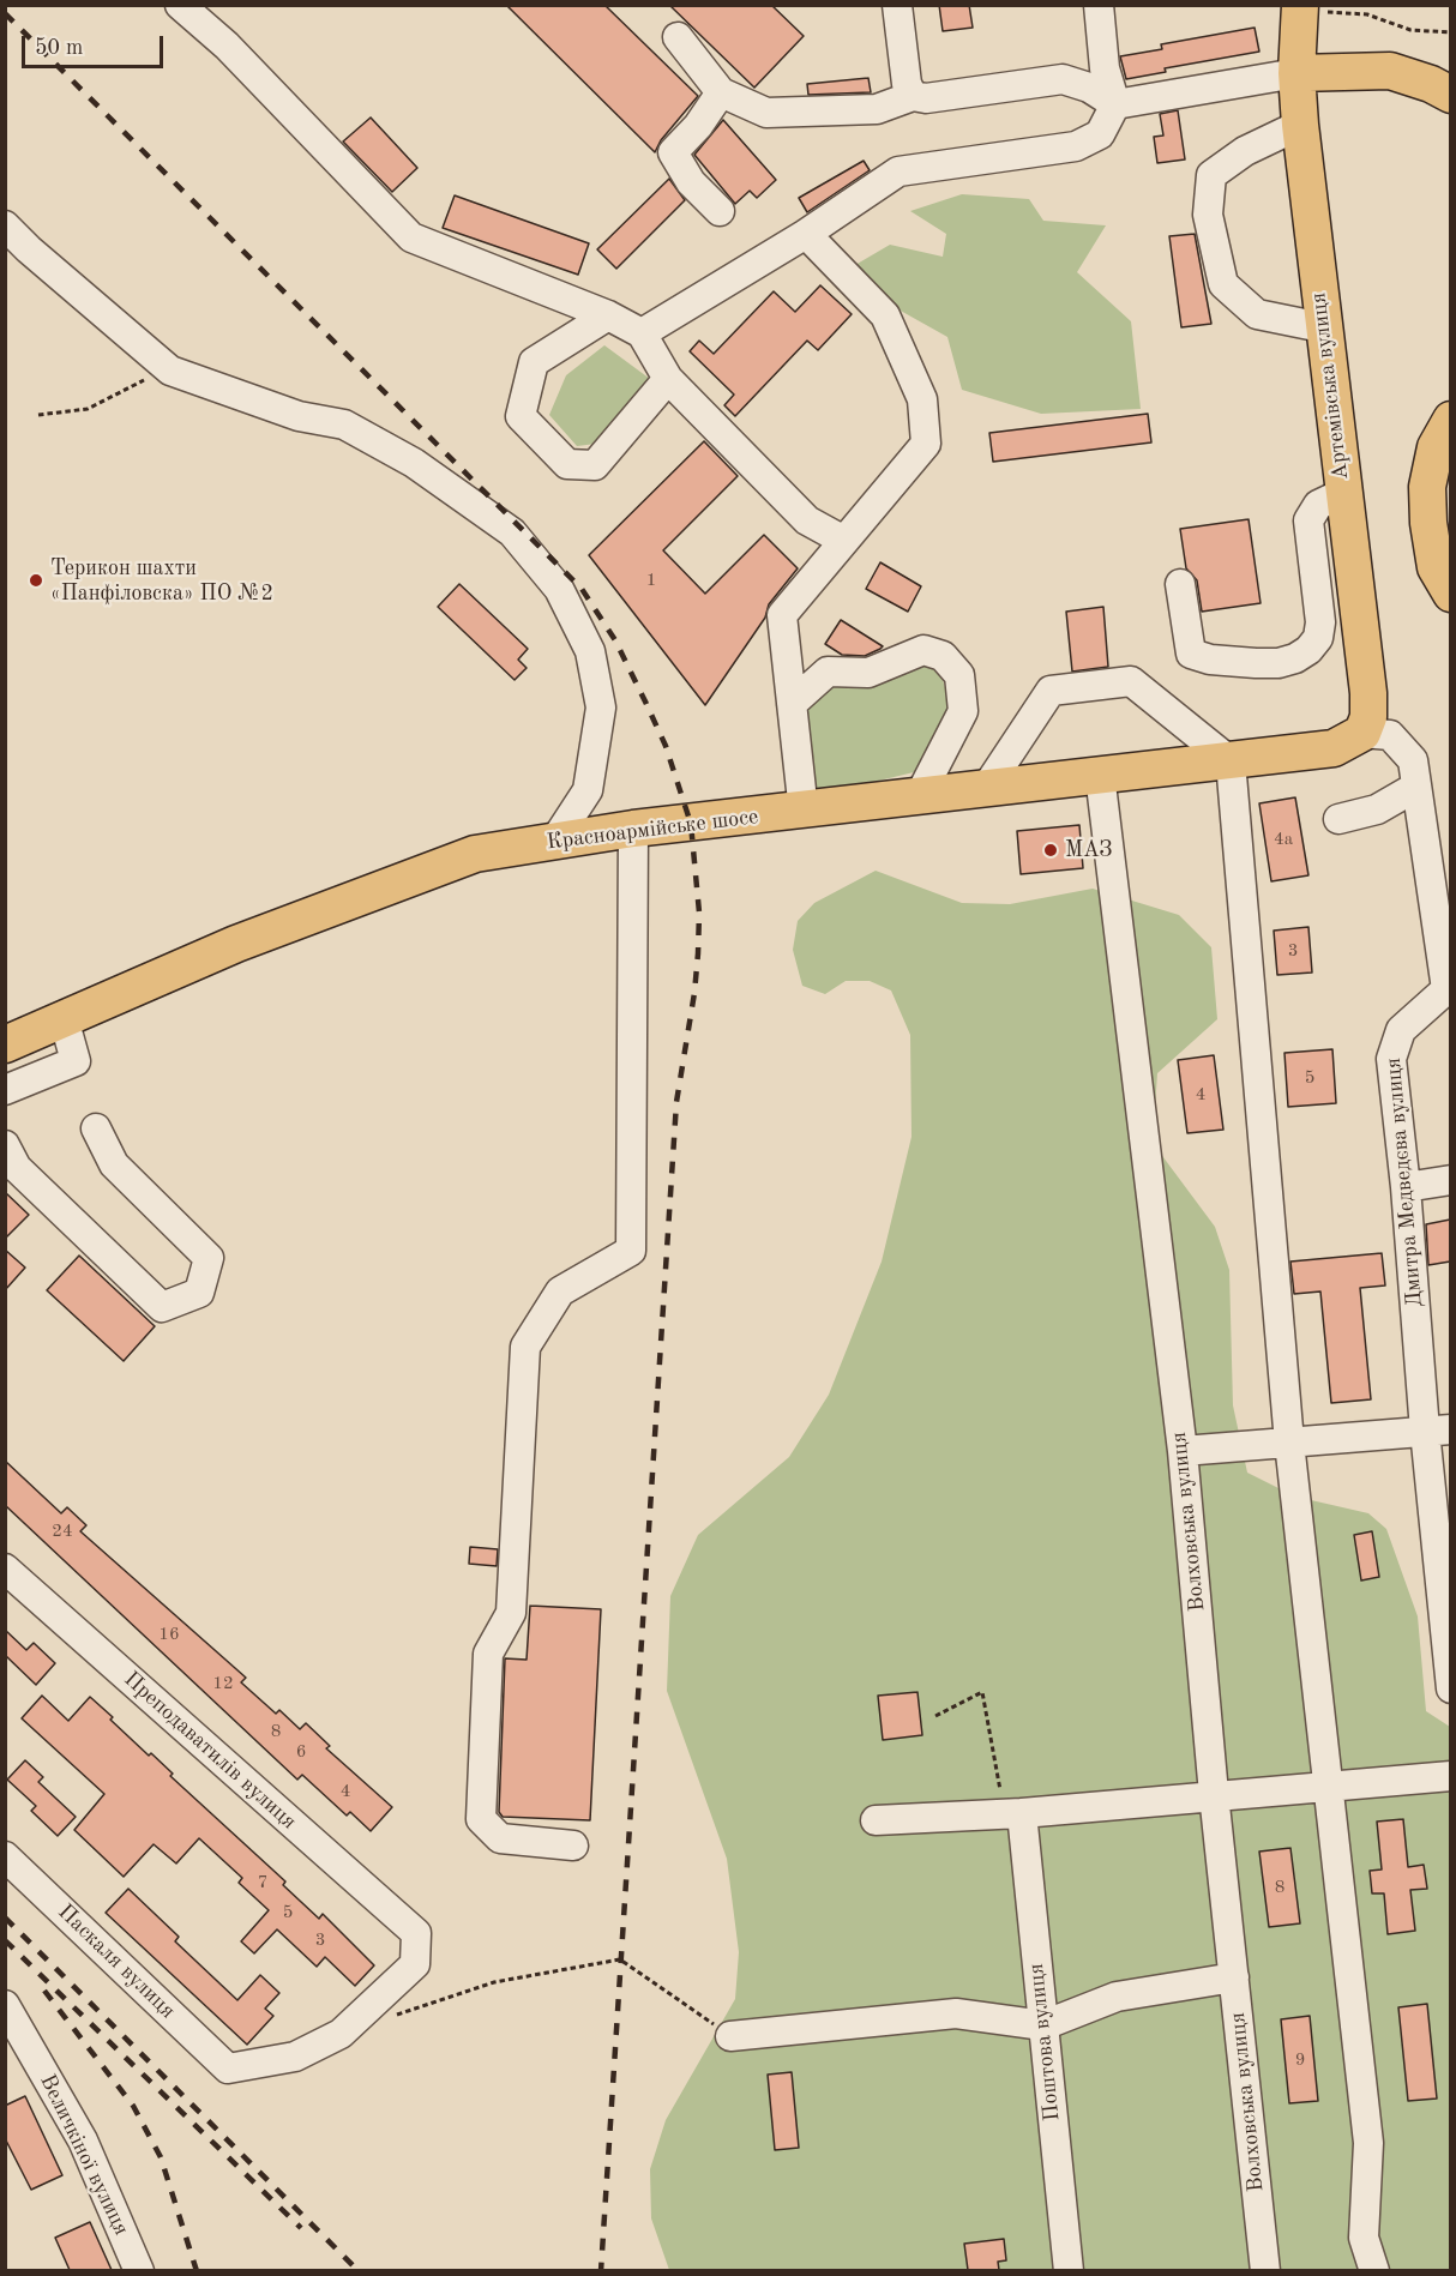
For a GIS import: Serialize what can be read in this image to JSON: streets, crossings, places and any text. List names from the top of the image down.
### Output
{
  "streets": {
    "main road": ["Артемівська вулиця", "Красноармійське шосе"],
    "street": [
      "Дмитра Медведєва вулиця",
      "Волховська вулиця",
      "Преподаватилів вулиця",
      "Паскаля вулиця",
      "Поштова вулиця",
      "Величкіної вулиця"
    ]
  },
  "crossings": [
    ["Артемівська вулиця", "Красноармійське шосе"],
    ["Артемівська вулиця", "Дмитра Медведєва вулиця"],
    ["Красноармійське шосе", "Дмитра Медведєва вулиця"],
    ["Красноармійське шосе", "Волховська вулиця"],
    ["Преподаватилів вулиця", "Паскаля вулиця"]
  ],
  "places": ["Терикон шахти «Панфiловска» ПО №2", "МАЗ"],
  "house_numbers": [
    "1",
    "4а",
    "3",
    "5",
    "4",
    "24",
    "16",
    "12",
    "8",
    "6",
    "4",
    "7",
    "8",
    "5",
    "3",
    "9"
  ],
  "scale_bar": "50 m"
}
